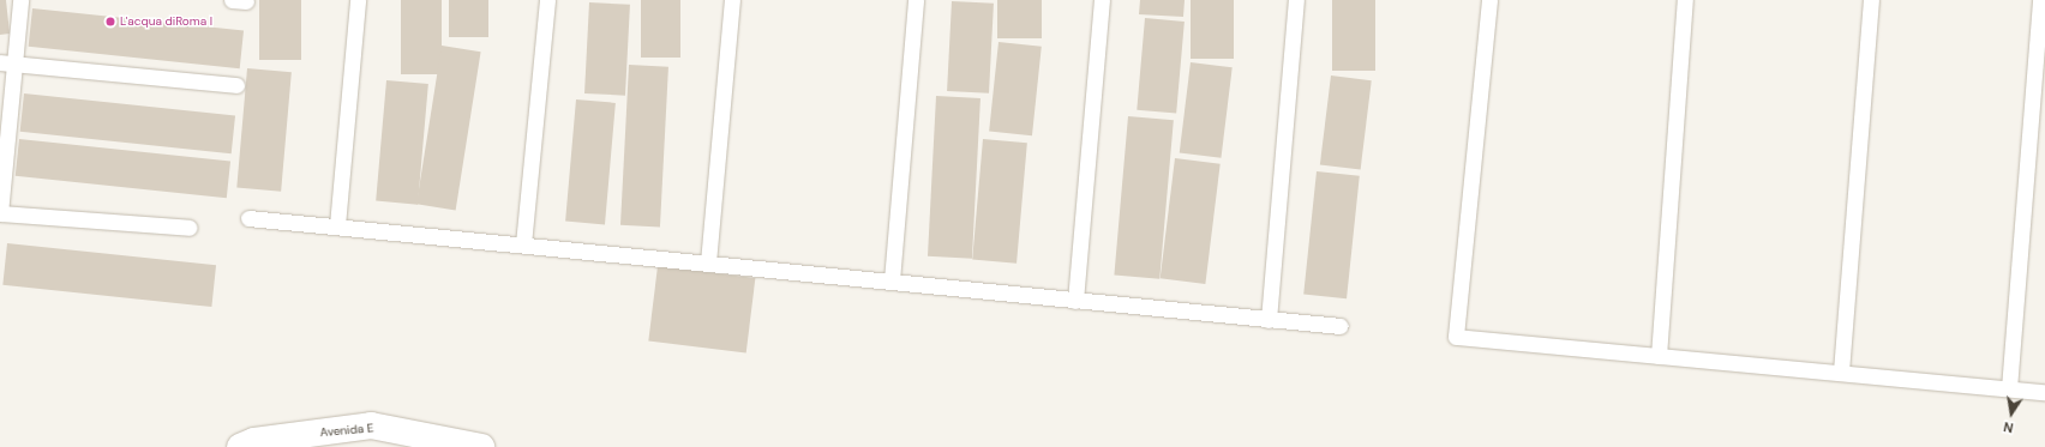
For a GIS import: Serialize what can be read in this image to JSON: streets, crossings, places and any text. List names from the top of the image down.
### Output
{
  "streets": {
    "street": ["Avenida E"]
  },
  "places": ["L'acqua diRoma I"],
  "north": "bottom"
}
